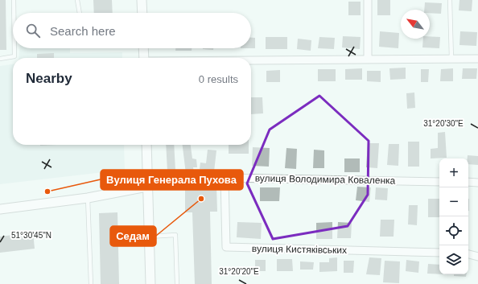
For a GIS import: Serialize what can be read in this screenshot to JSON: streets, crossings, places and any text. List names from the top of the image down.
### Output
{
  "streets": {
    "street": ["вулиця Володимира Коваленка", "вулиця Кистяківських"]
  },
  "crossings": [
    ["вулиця Володимира Коваленка", "вулиця Кистяківських"]
  ],
  "places": ["Вулиця Генерала Пухова", "Седам"],
  "north": "top left",
  "page": {
    "search": "Search here",
    "heading": ["Nearby", "0 results"],
    "map_buttons": ["+", "−"]
  },
  "coordinates": ["31°20'30\"E", "51°30'45\"N", "31°20'20\"E"]
}
